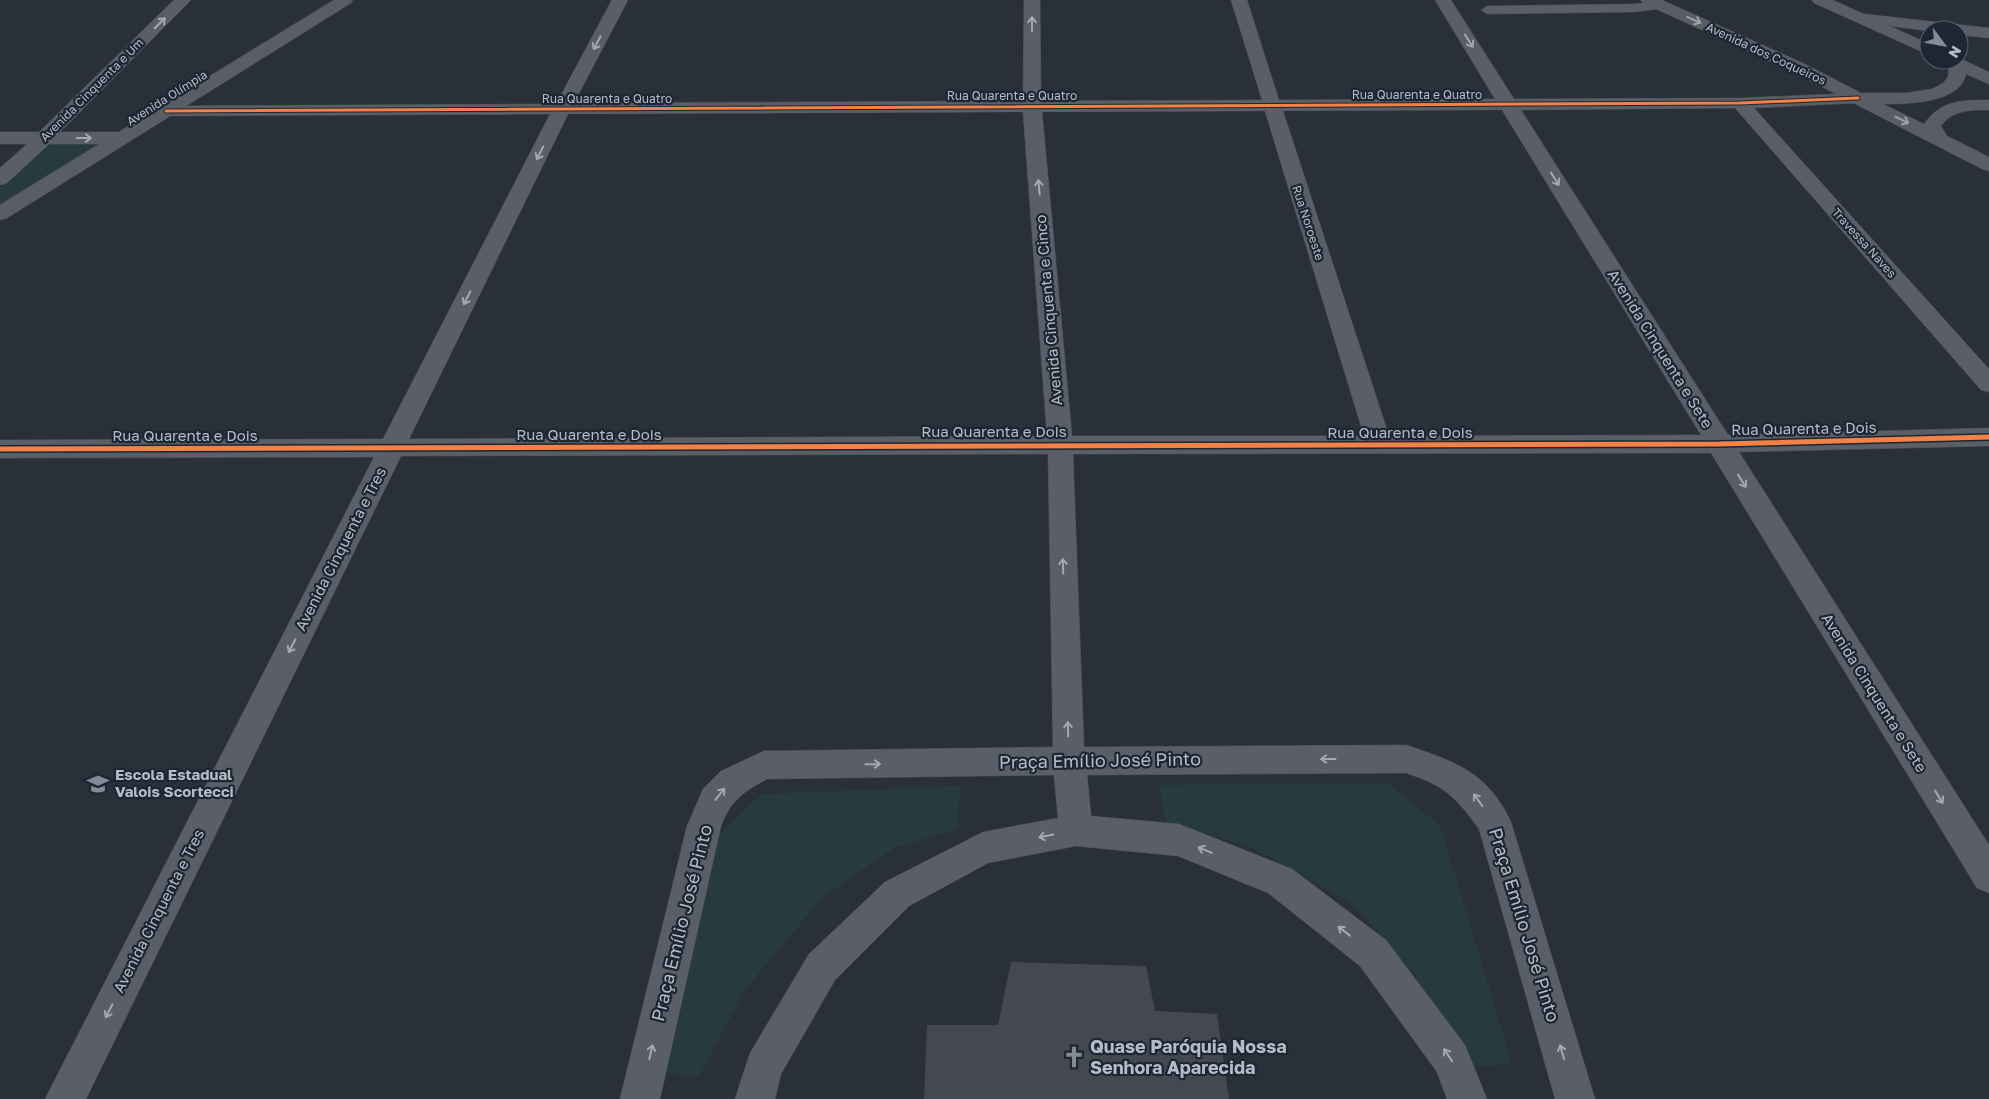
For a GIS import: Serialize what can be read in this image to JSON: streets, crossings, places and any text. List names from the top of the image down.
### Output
{
  "streets": {
    "main road": ["Avenida dos Coqueiros", "Avenida Olímpia"],
    "street": [
      "Avenida Cinquenta e Um",
      "Rua Quarenta e Quatro",
      "Rua Noroeste",
      "Travessa Naves",
      "Avenida Cinquenta e Cinco",
      "Avenida Cinquenta e Sete",
      "Rua Quarenta e Dois",
      "Avenida Cinquenta e Tres",
      "Praça Emílio José Pinto"
    ]
  },
  "crossings": [
    ["Avenida dos Coqueiros", "Rua Quarenta e Quatro"],
    ["Rua Quarenta e Quatro", "Avenida Olímpia"],
    ["Rua Quarenta e Quatro", "Rua Noroeste"],
    ["Rua Quarenta e Quatro", "Travessa Naves"],
    ["Rua Quarenta e Quatro", "Avenida Cinquenta e Cinco"],
    ["Rua Quarenta e Quatro", "Avenida Cinquenta e Sete"],
    ["Rua Quarenta e Quatro", "Avenida Cinquenta e Tres"],
    ["Rua Noroeste", "Rua Quarenta e Dois"],
    ["Avenida Cinquenta e Cinco", "Rua Quarenta e Dois"],
    ["Avenida Cinquenta e Cinco", "Praça Emílio José Pinto"],
    ["Avenida Cinquenta e Sete", "Rua Quarenta e Dois"],
    ["Rua Quarenta e Dois", "Avenida Cinquenta e Tres"]
  ],
  "one_way": [
    "Avenida Cinquenta e Um",
    "Avenida Cinquenta e Cinco",
    "Avenida Cinquenta e Sete",
    "Avenida Cinquenta e Tres"
  ],
  "places": {
    "school or university": ["Escola Estadual Valois Scortecci"],
    "church": ["Quase Paróquia Nossa Senhora Aparecida"]
  },
  "north": "bottom right"
}
